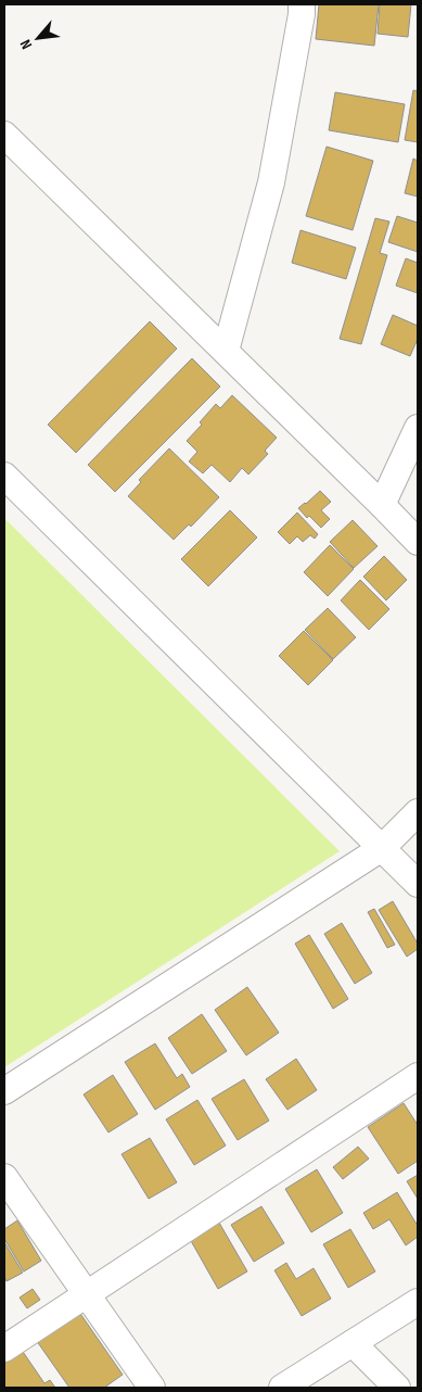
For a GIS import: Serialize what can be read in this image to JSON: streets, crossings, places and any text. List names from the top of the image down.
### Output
{
  "north": "bottom left"
}
